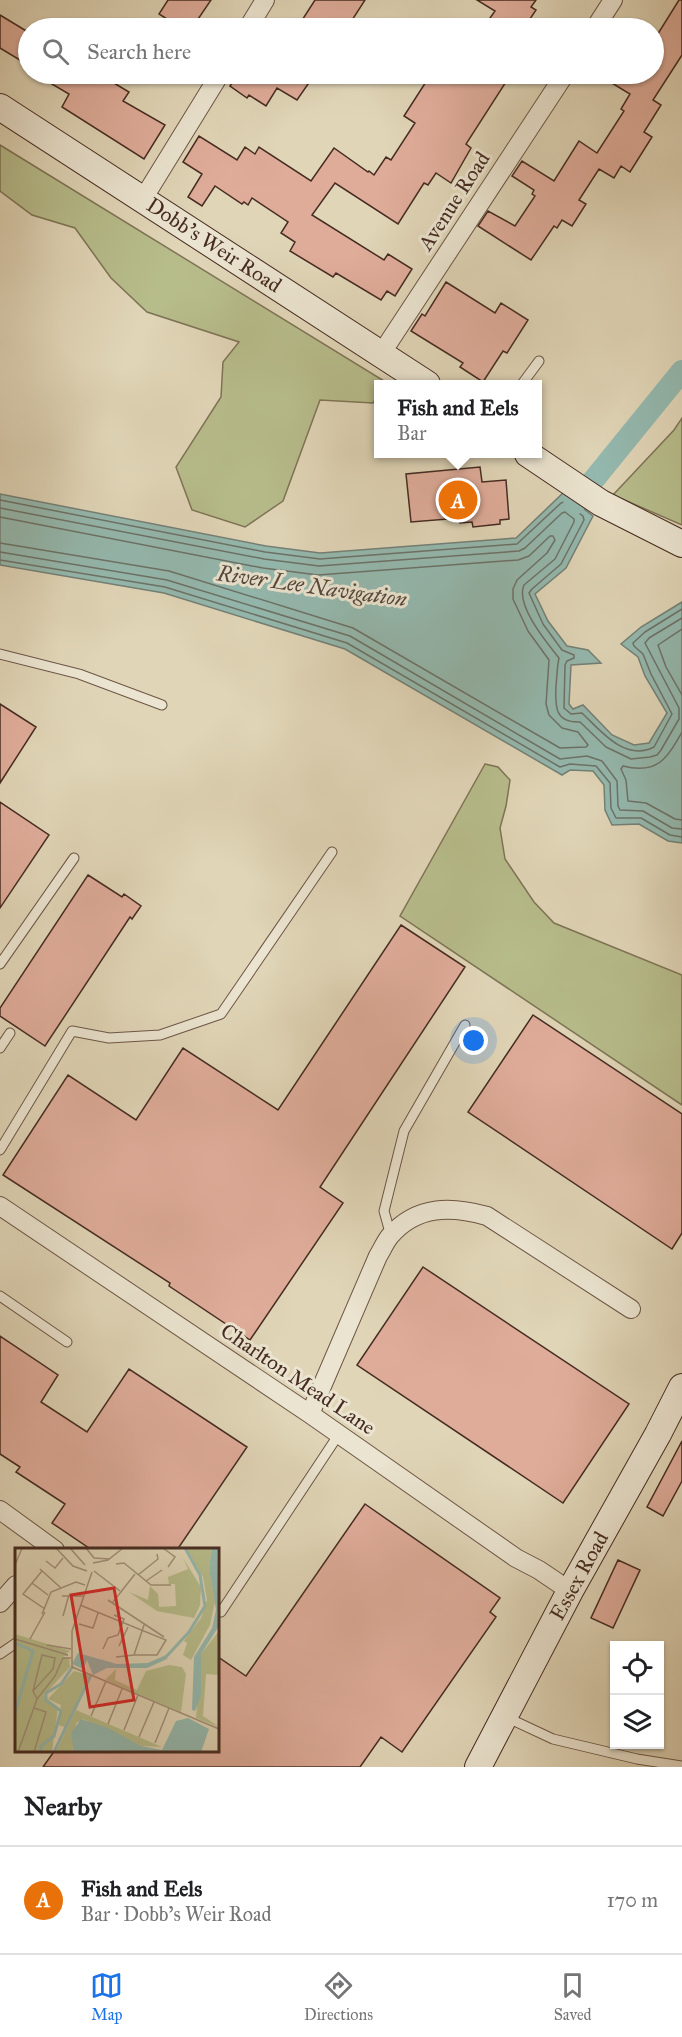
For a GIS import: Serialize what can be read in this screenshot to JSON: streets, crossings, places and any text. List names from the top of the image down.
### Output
{
  "streets": {
    "street": [
      "Avenue Road",
      "Dobb's Weir Road",
      "Charlton Mead Lane",
      "Essex Road"
    ]
  },
  "crossings": [
    ["Avenue Road", "Dobb's Weir Road"],
    ["Charlton Mead Lane", "Essex Road"]
  ],
  "water": ["River Lee Navigation"],
  "page": {
    "search": "Search here",
    "popup": ["Fish and Eels", "Bar"],
    "pins": "A",
    "heading": "Nearby",
    "list": [
      {
        "mark": "A",
        "name": "Fish and Eels",
        "note": "Bar · Dobb's Weir Road",
        "value": "170 m"
      }
    ],
    "nav": ["Map", "Directions", "Saved"]
  }
}
